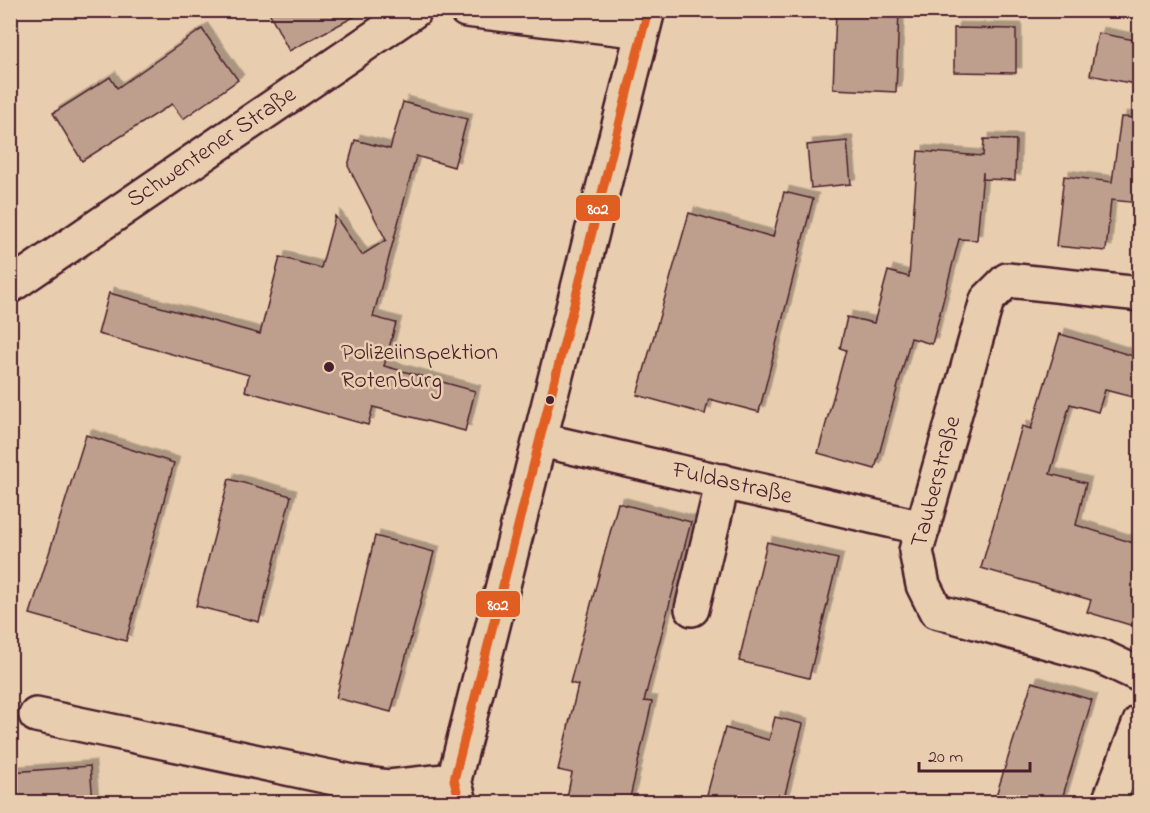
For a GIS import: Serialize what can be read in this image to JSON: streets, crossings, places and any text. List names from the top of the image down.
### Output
{
  "streets": {
    "street": ["Schwentener Straße", "Tauberstraße", "Fuldastraße"]
  },
  "crossings": [
    ["Tauberstraße", "Fuldastraße"]
  ],
  "places": ["Polizeiinspektion Rotenburg"],
  "lines": ["transit line 802"],
  "scale_bar": "20 m"
}
